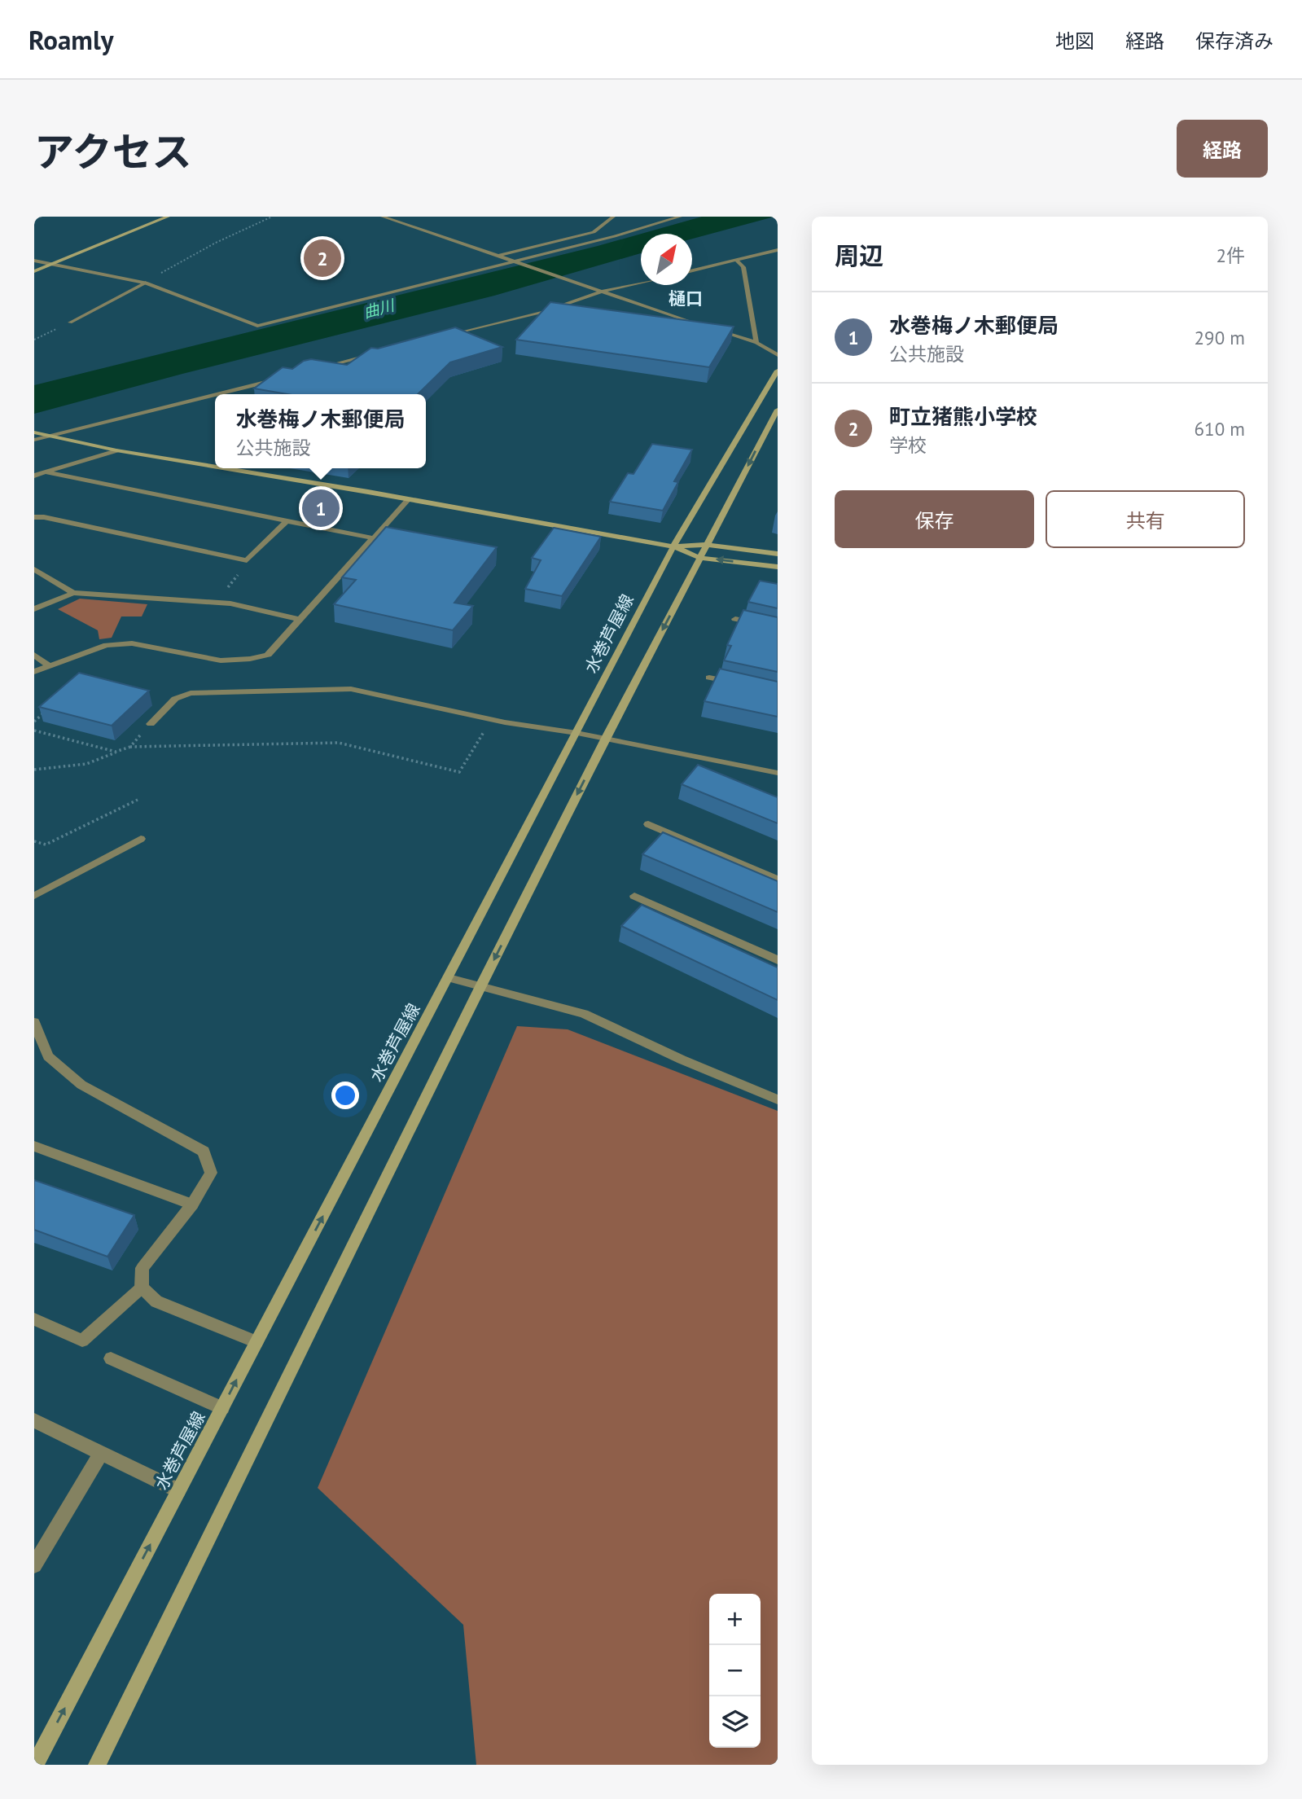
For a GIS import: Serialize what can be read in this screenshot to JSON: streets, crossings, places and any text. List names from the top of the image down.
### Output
{
  "streets": {
    "main road": ["水巻芦屋線"]
  },
  "districts": ["樋口"],
  "water": ["曲川"],
  "north": "top right",
  "page": {
    "header": "Roamly",
    "nav": ["地図", "経路", "保存済み"],
    "title": "アクセス",
    "buttons": [
      "経路",
      ["保存", "共有"]
    ],
    "heading": ["周辺", "2件"],
    "pins": ["2", "1"],
    "list": [
      {
        "mark": "1",
        "name": "水巻梅ノ木郵便局",
        "note": "公共施設",
        "value": "290 m"
      },
      {
        "mark": "2",
        "name": "町立猪熊小学校",
        "note": "学校",
        "value": "610 m"
      }
    ],
    "popup": ["水巻梅ノ木郵便局", "公共施設"],
    "map_buttons": ["+", "−"]
  }
}
